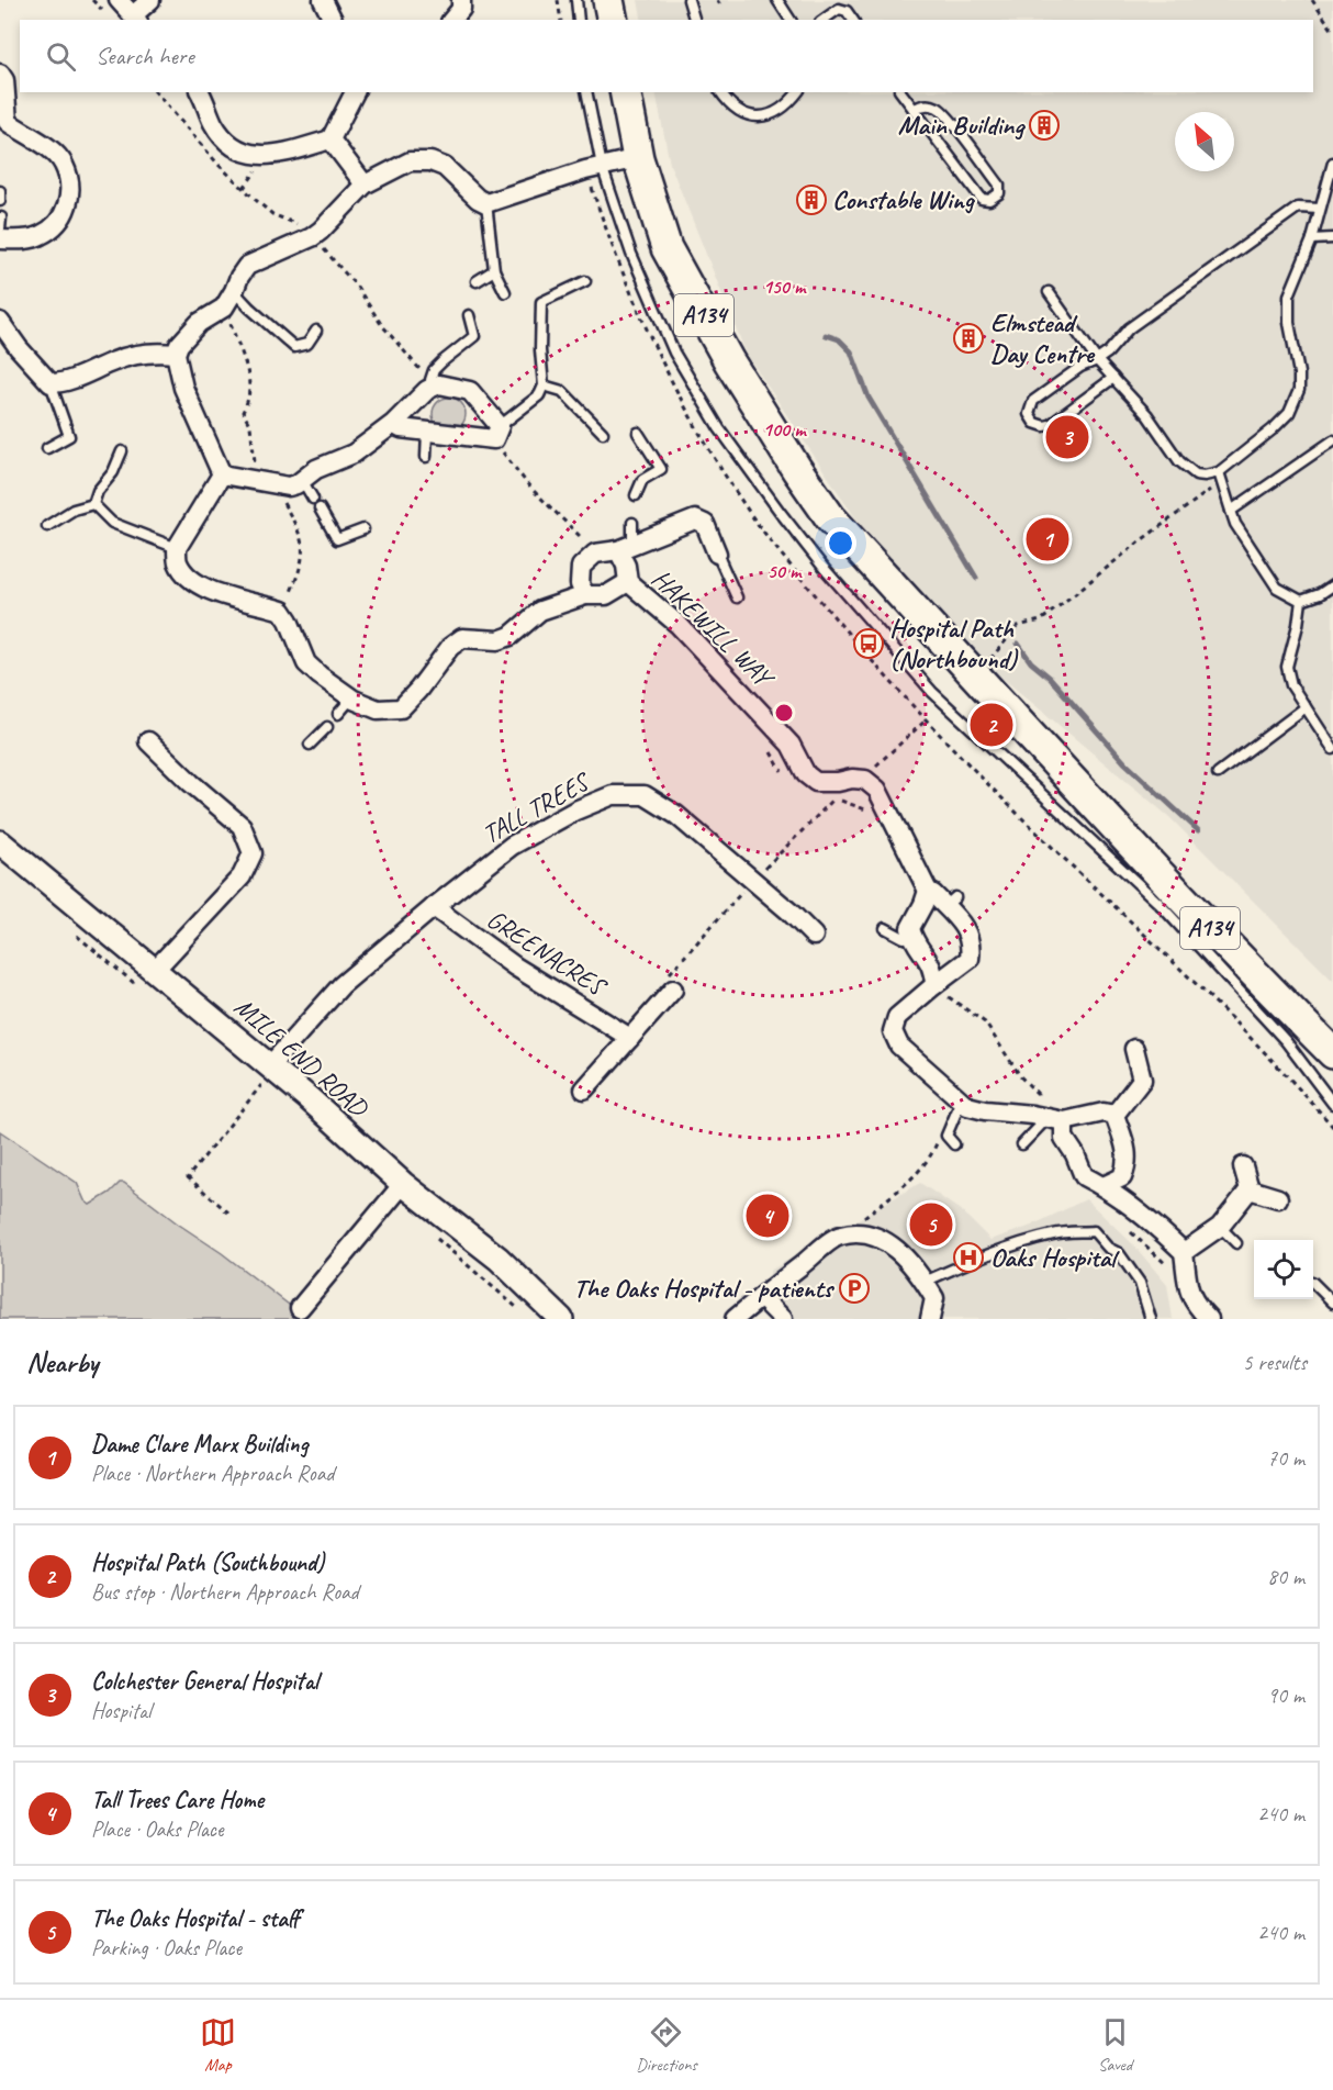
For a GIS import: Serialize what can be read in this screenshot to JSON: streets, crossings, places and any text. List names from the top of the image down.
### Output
{
  "streets": {
    "main road": ["A134"],
    "street": [
      "HAKEWILL WAY",
      "TALL TREES",
      "GREENACRES",
      "MILE END ROAD"
    ]
  },
  "crossings": [
    ["TALL TREES", "GREENACRES"],
    ["TALL TREES", "MILE END ROAD"]
  ],
  "places": {
    "building": ["Main Building", "Constable Wing", "Elmstead Day Centre"],
    "bus stop": ["Hospital Path (Northbound)"],
    "hospital": ["Oaks Hospital"],
    "parking": ["The Oaks Hospital - patients"]
  },
  "north": "top left",
  "page": {
    "search": "Search here",
    "pins": [
      "3",
      "1",
      "2",
      "4",
      "5"
    ],
    "heading": ["Nearby", "5 results"],
    "list": [
      {
        "mark": "1",
        "name": "Dame Clare Marx Building",
        "note": "Place · Northern Approach Road",
        "value": "70 m"
      },
      {
        "mark": "2",
        "name": "Hospital Path (Southbound)",
        "note": "Bus stop · Northern Approach Road",
        "value": "80 m"
      },
      {
        "mark": "3",
        "name": "Colchester General Hospital",
        "note": "Hospital",
        "value": "90 m"
      },
      {
        "mark": "4",
        "name": "Tall Trees Care Home",
        "note": "Place · Oaks Place",
        "value": "240 m"
      },
      {
        "mark": "5",
        "name": "The Oaks Hospital - staff",
        "note": "Parking · Oaks Place",
        "value": "240 m"
      }
    ],
    "nav": ["Map", "Directions", "Saved"]
  },
  "rings": ["150 m", "100 m", "50 m"]
}
